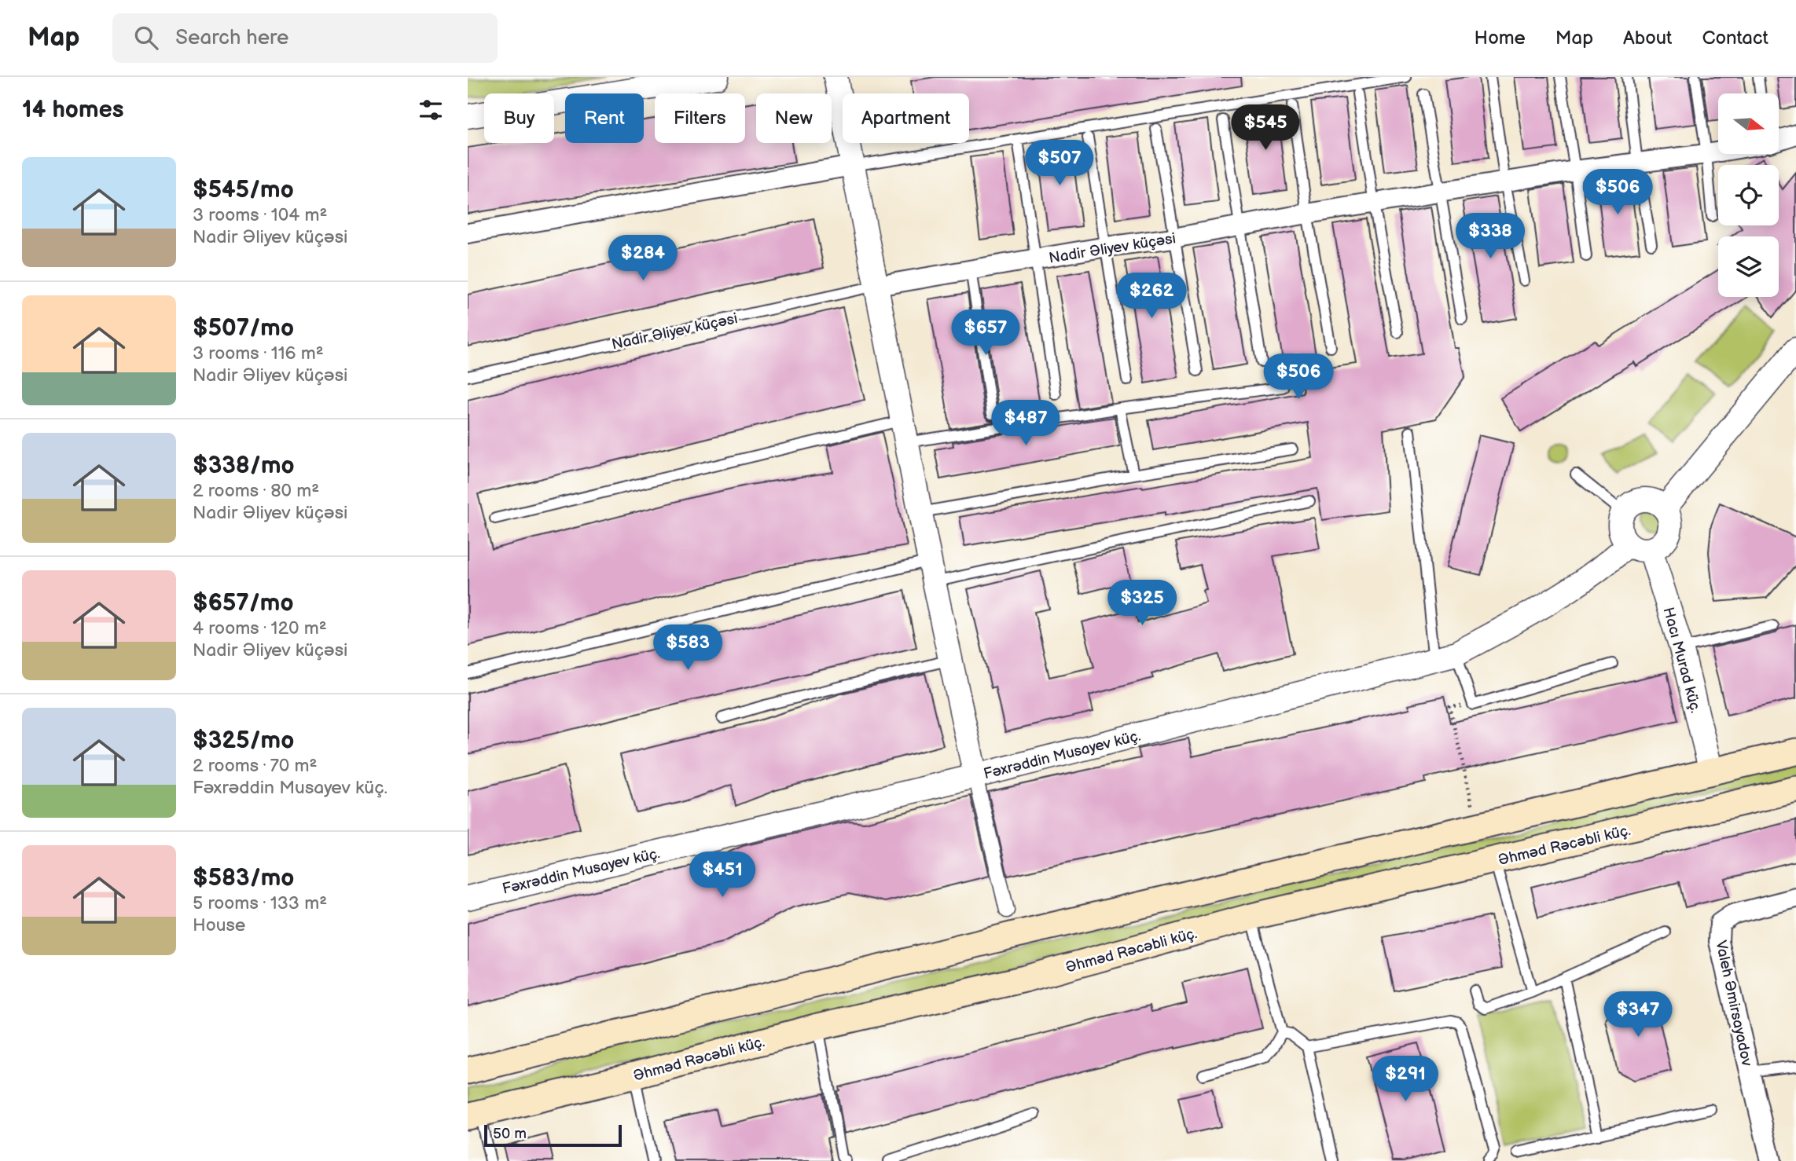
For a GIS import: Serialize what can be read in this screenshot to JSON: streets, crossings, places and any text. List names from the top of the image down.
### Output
{
  "streets": {
    "main road": ["Əhməd Rəcəbli küç."],
    "street": [
      "Nadir Əliyev küçəsi",
      "Hacı Murad küç.",
      "Fəxrəddin Musayev küç.",
      "Valeh Əmirsayadov"
    ]
  },
  "crossings": [
    ["Hacı Murad küç.", "Fəxrəddin Musayev küç."]
  ],
  "scale_bar": "50 m",
  "north": "right",
  "page": {
    "header": "Map",
    "search": "Search here",
    "nav": [
      "Home",
      "Map",
      "About",
      "Contact"
    ],
    "heading": "14 homes",
    "chip": [
      "Buy",
      "Rent",
      "Filters",
      "New",
      "Apartment"
    ],
    "price": [
      "$545",
      "$507",
      "$506",
      "$338",
      "$284",
      "$262",
      "$657",
      "$506",
      "$487",
      "$325",
      "$583",
      "$451",
      "$347",
      "$291"
    ],
    "list": [
      {
        "name": "$545/mo",
        "note": "3 rooms · 104 m² · Nadir Əliyev küçəsi"
      },
      {
        "name": "$507/mo",
        "note": "3 rooms · 116 m² · Nadir Əliyev küçəsi"
      },
      {
        "name": "$338/mo",
        "note": "2 rooms · 80 m² · Nadir Əliyev küçəsi"
      },
      {
        "name": "$657/mo",
        "note": "4 rooms · 120 m² · Nadir Əliyev küçəsi"
      },
      {
        "name": "$325/mo",
        "note": "2 rooms · 70 m² · Fəxrəddin Musayev küç."
      },
      {
        "name": "$583/mo",
        "note": "5 rooms · 133 m² · House"
      }
    ],
    "scale": "50 m"
  }
}
